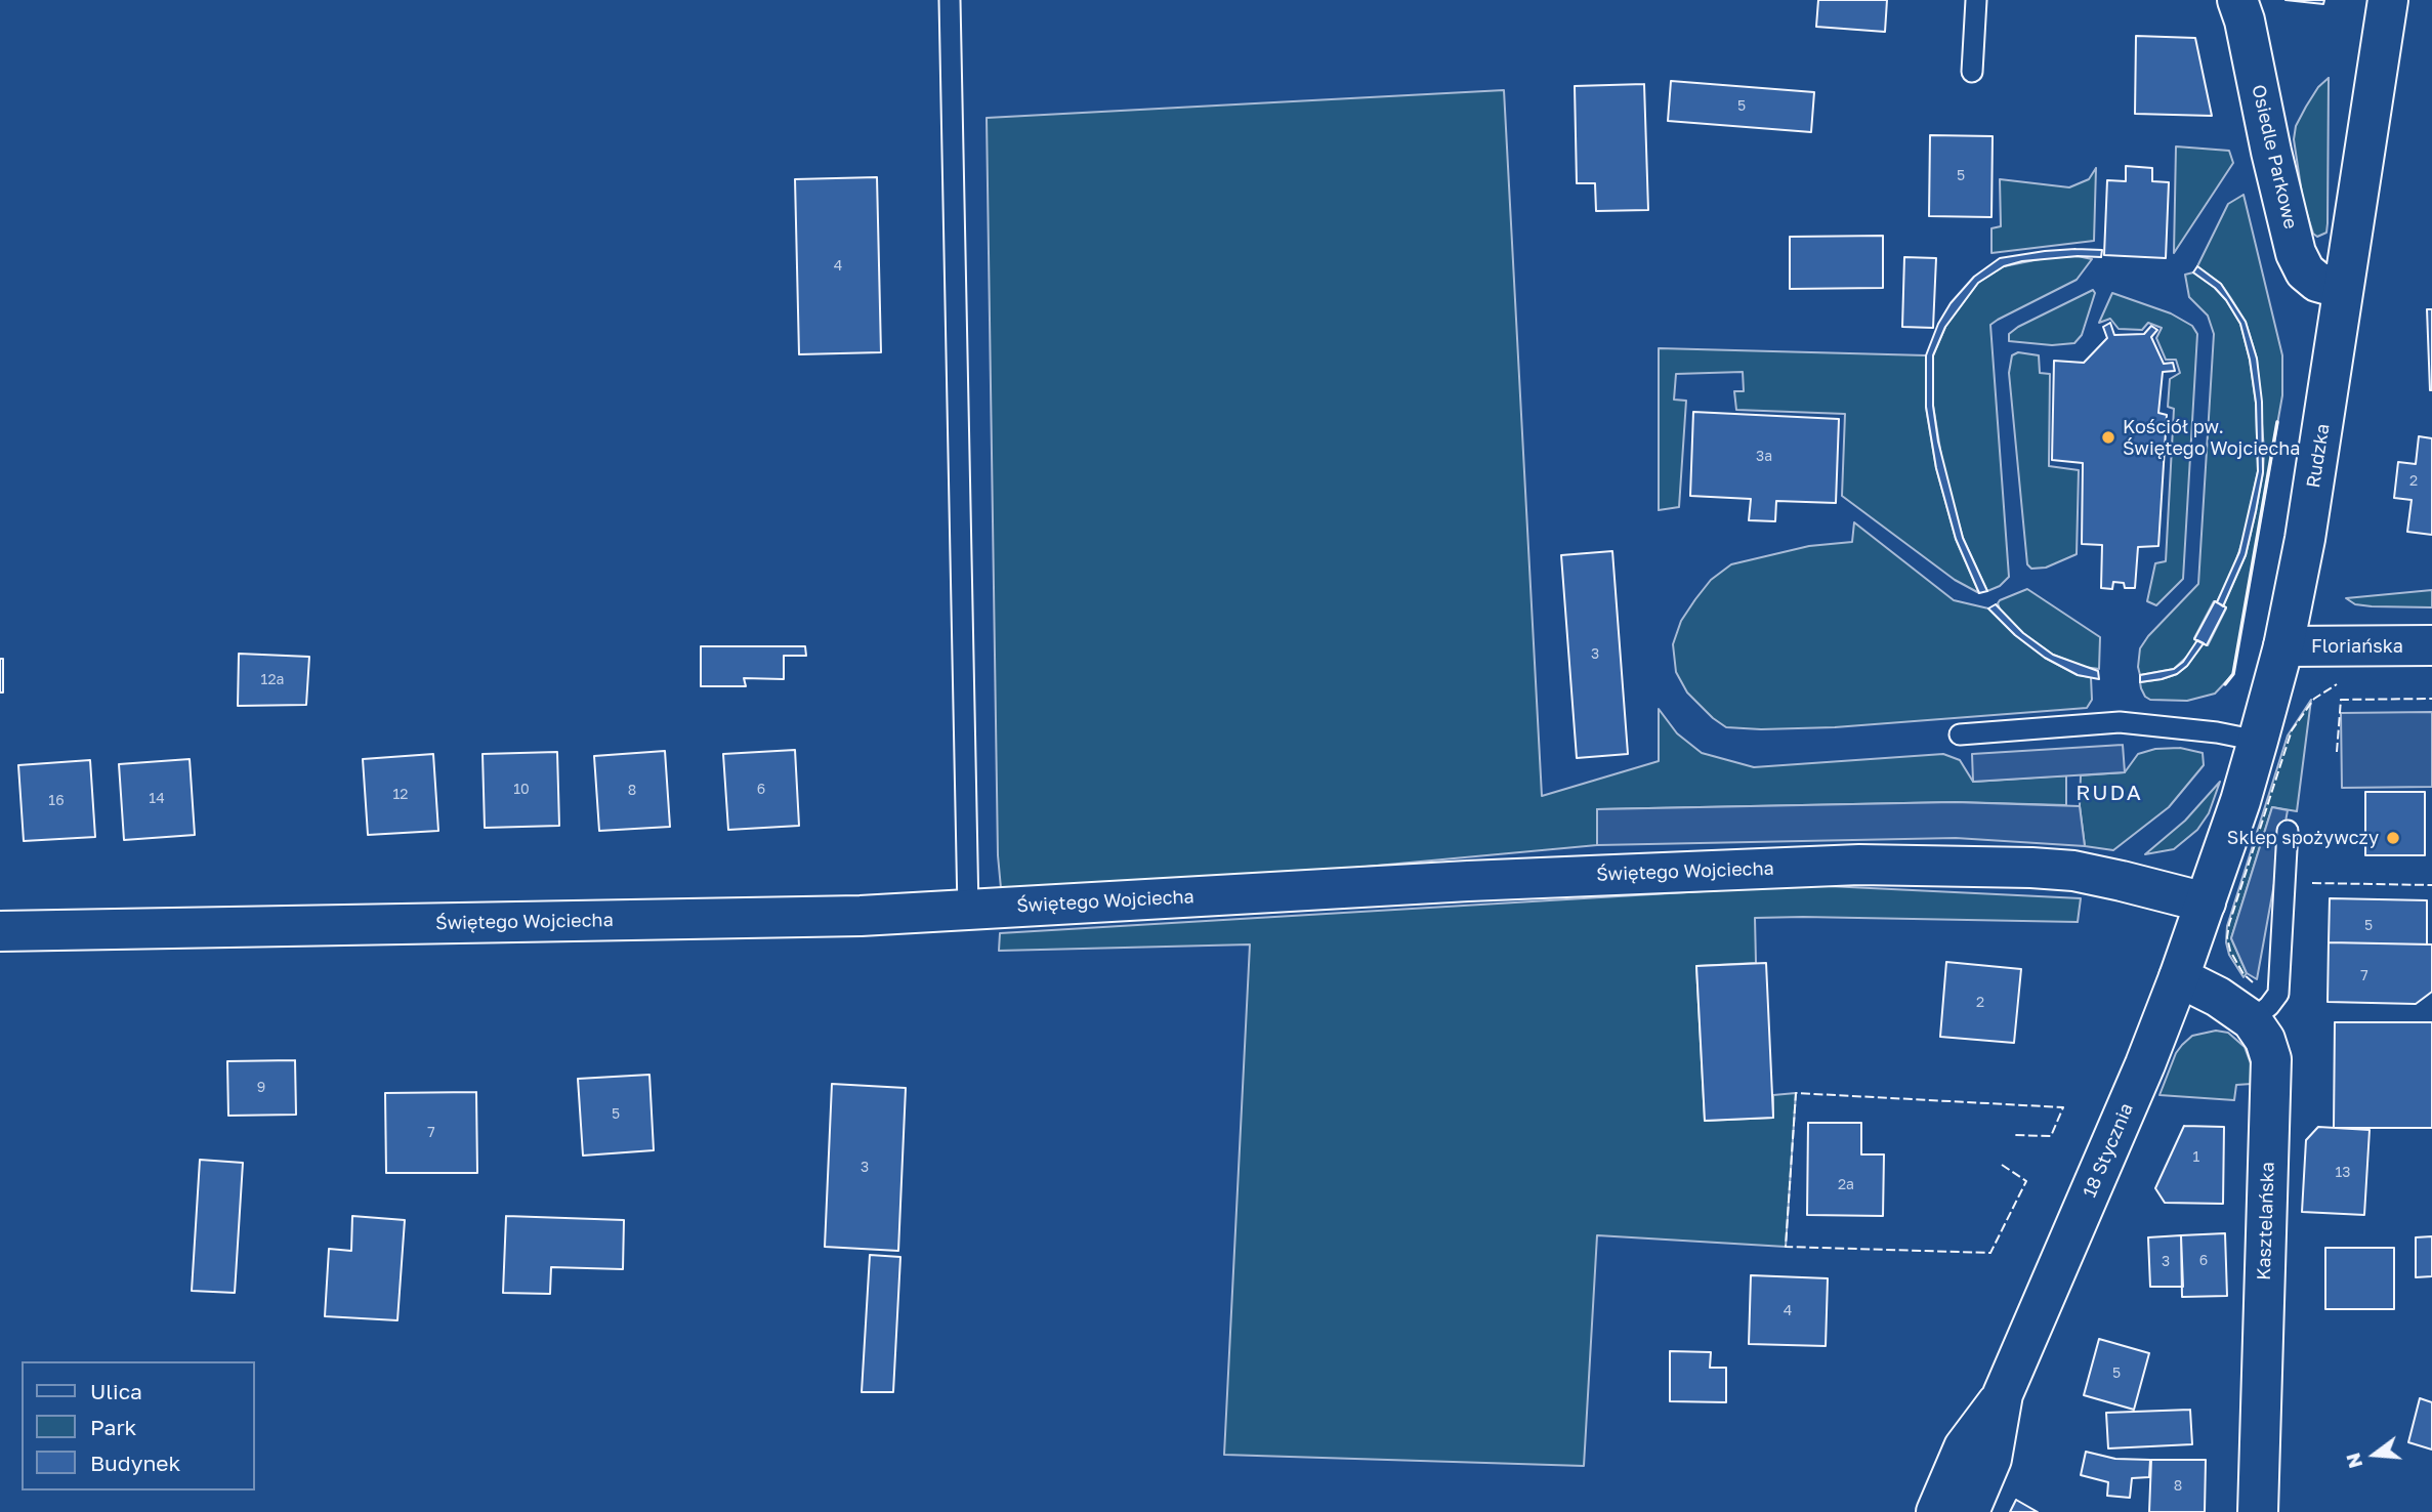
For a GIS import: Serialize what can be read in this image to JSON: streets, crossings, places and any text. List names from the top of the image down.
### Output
{
  "streets": {
    "street": [
      "Osiedle Parkowe",
      "Rudzka",
      "Floriańska",
      "Świętego Wojciecha",
      "18 Stycznia",
      "Kasztelańska"
    ]
  },
  "crossings": [
    ["Osiedle Parkowe", "Rudzka"],
    ["Rudzka", "Floriańska"],
    ["Rudzka", "Świętego Wojciecha"],
    ["Rudzka", "18 Stycznia"],
    ["Świętego Wojciecha", "18 Stycznia"],
    ["18 Stycznia", "Kasztelańska"]
  ],
  "districts": ["RUDA"],
  "places": ["Kościół pw. Świętego Wojciecha", "Sklep spożywczy"],
  "house_numbers": [
    "5",
    "5",
    "4",
    "3a",
    "2",
    "3",
    "12a",
    "10",
    "6",
    "8",
    "12",
    "14",
    "16",
    "5",
    "7",
    "2",
    "9",
    "5",
    "7",
    "1",
    "3",
    "13",
    "2a",
    "6",
    "3",
    "4",
    "5",
    "8"
  ],
  "legend": ["Ulica", "Park", "Budynek"],
  "north": "left"
}
